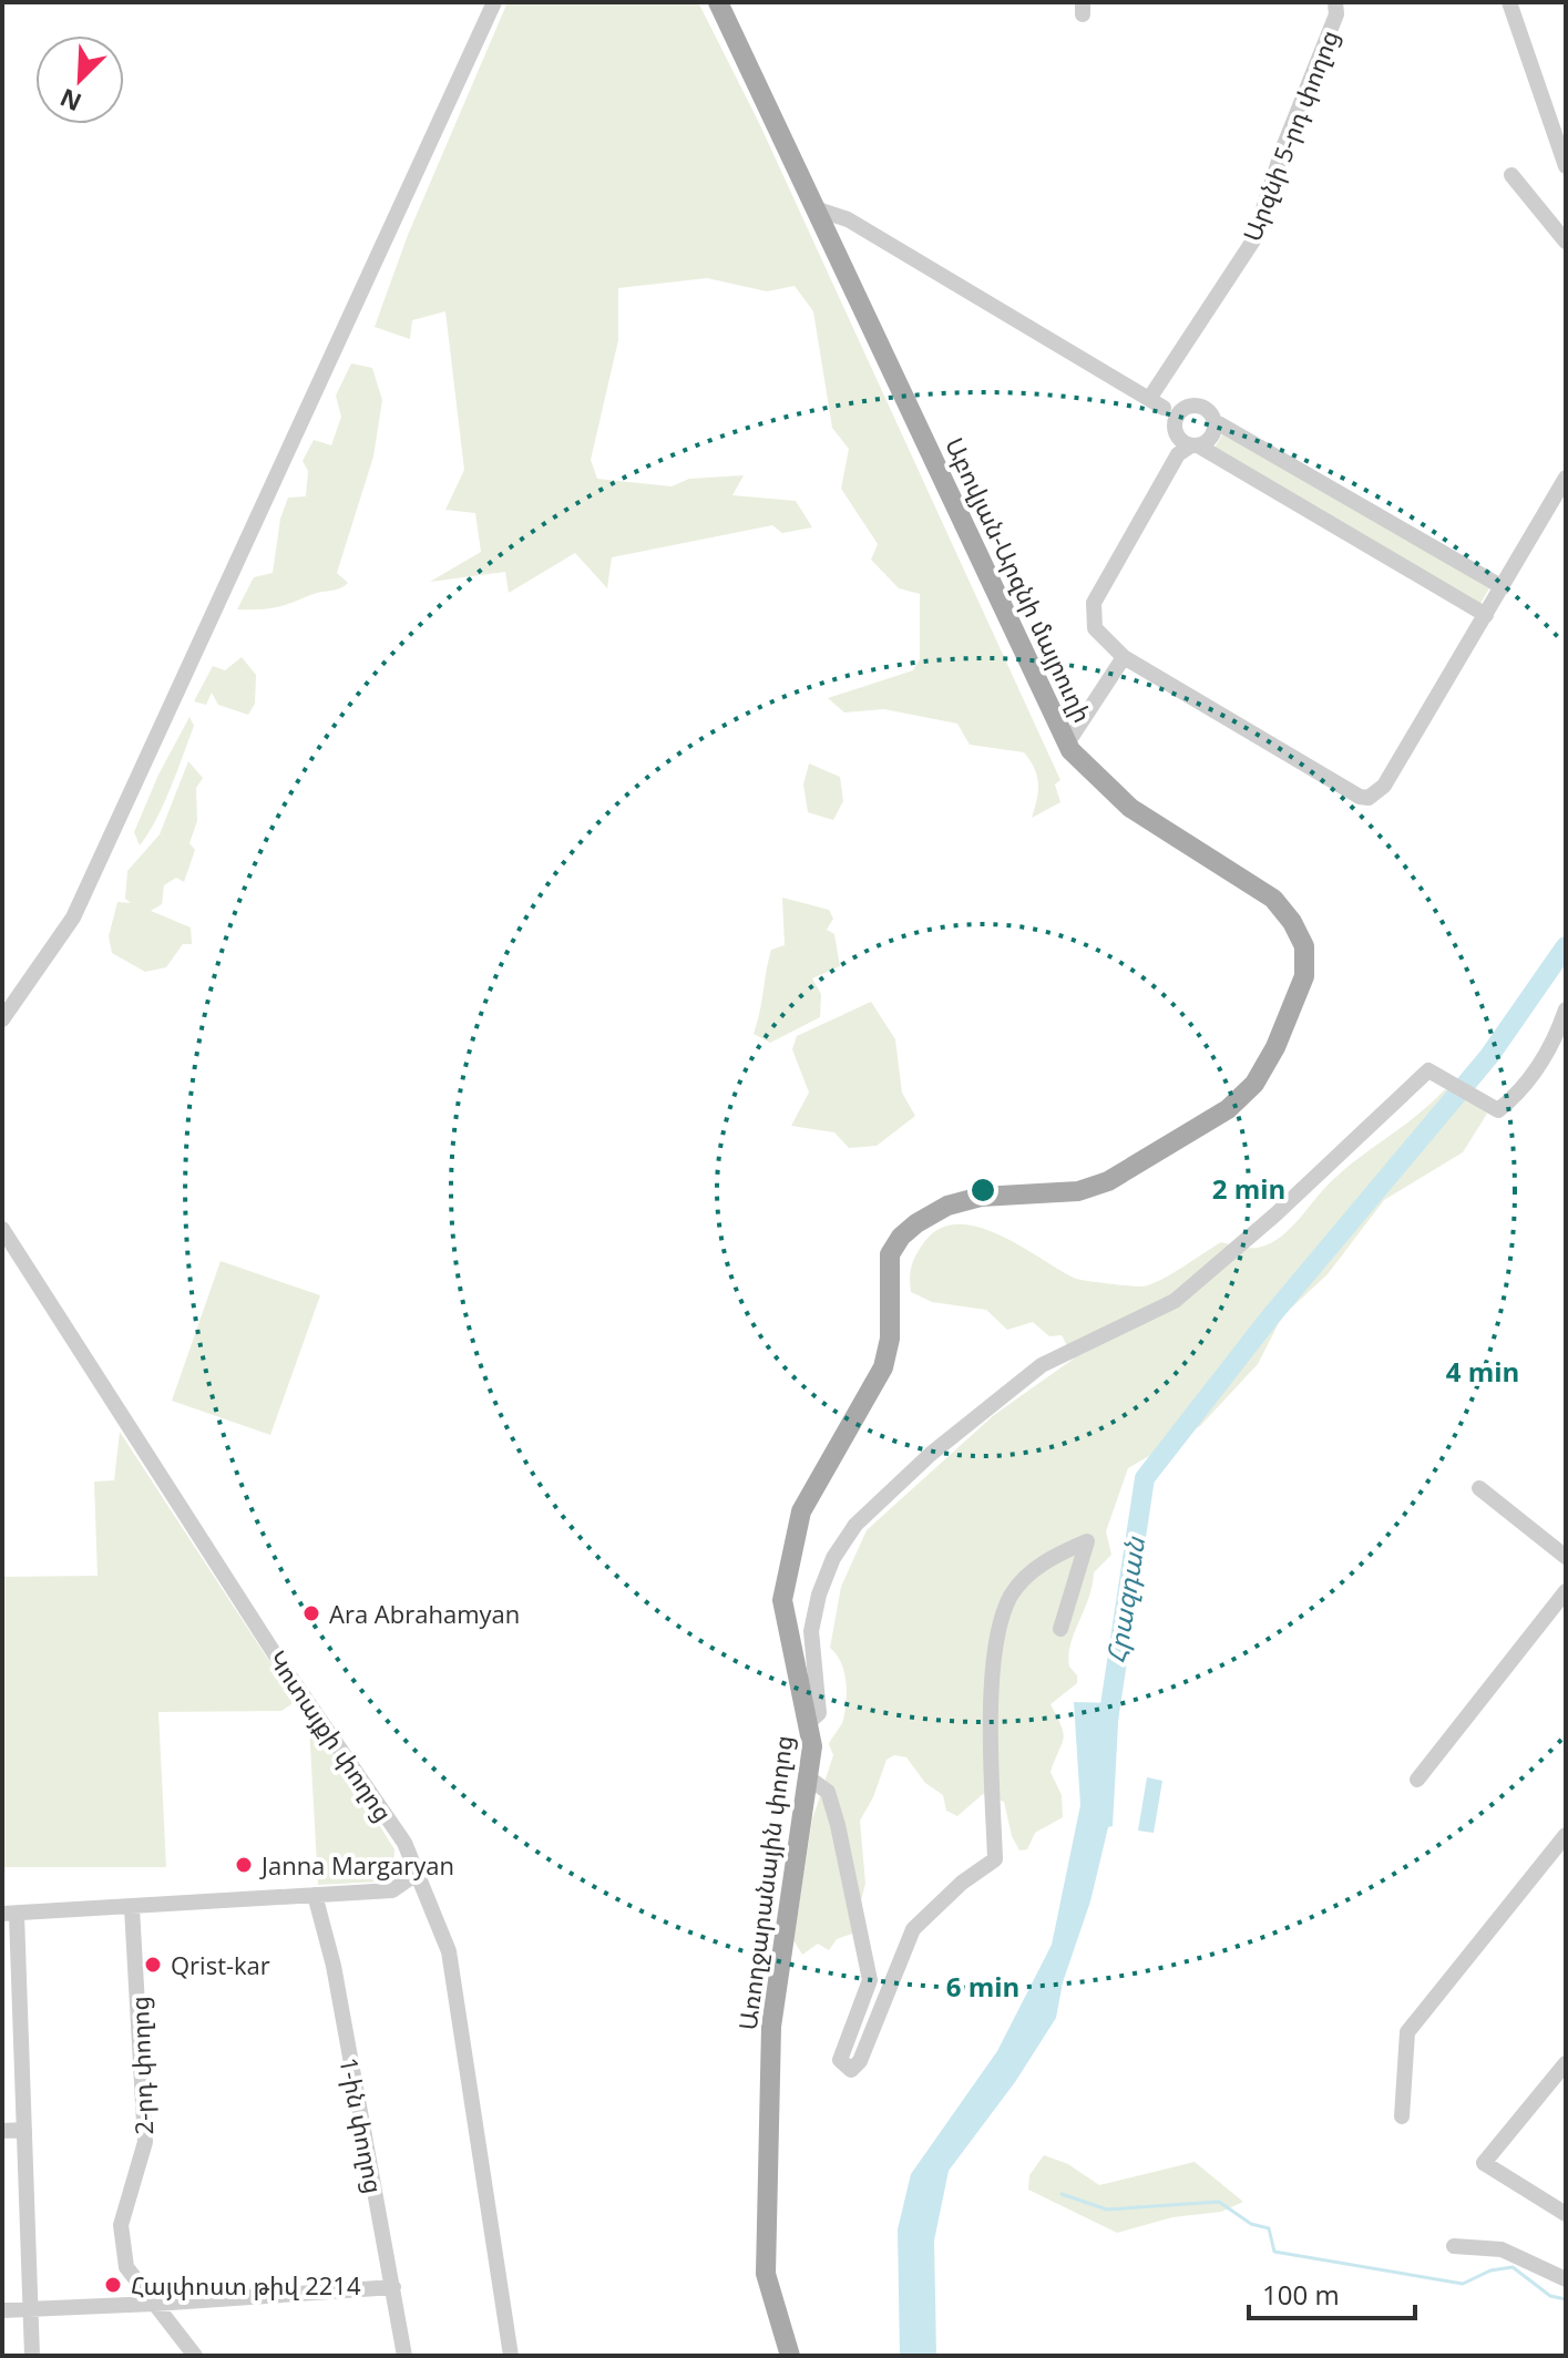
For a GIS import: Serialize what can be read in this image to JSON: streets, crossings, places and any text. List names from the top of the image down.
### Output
{
  "streets": {
    "main road": ["Աբովյան-Արզնի մայրուղի", "Առողջարանային փողոց"],
    "street": [
      "Արզնի 5-րդ փողոց",
      "Կոտայքի փողոց",
      "2-րդ փողոց",
      "1-ին փողոց"
    ]
  },
  "crossings": [
    ["Արզնի 5-րդ փողոց", "Աբովյան-Արզնի մայրուղի"],
    ["Աբովյան-Արզնի մայրուղի", "Առողջարանային փողոց"]
  ],
  "water": ["Հրազդան"],
  "places": [
    "Ara Abrahamyan",
    "Janna Margaryan",
    "Qrist-kar",
    "Հայփոստ թիվ 2214"
  ],
  "scale_bar": "100 m",
  "north": "bottom left",
  "rings": ["2 min", "4 min", "6 min"]
}
